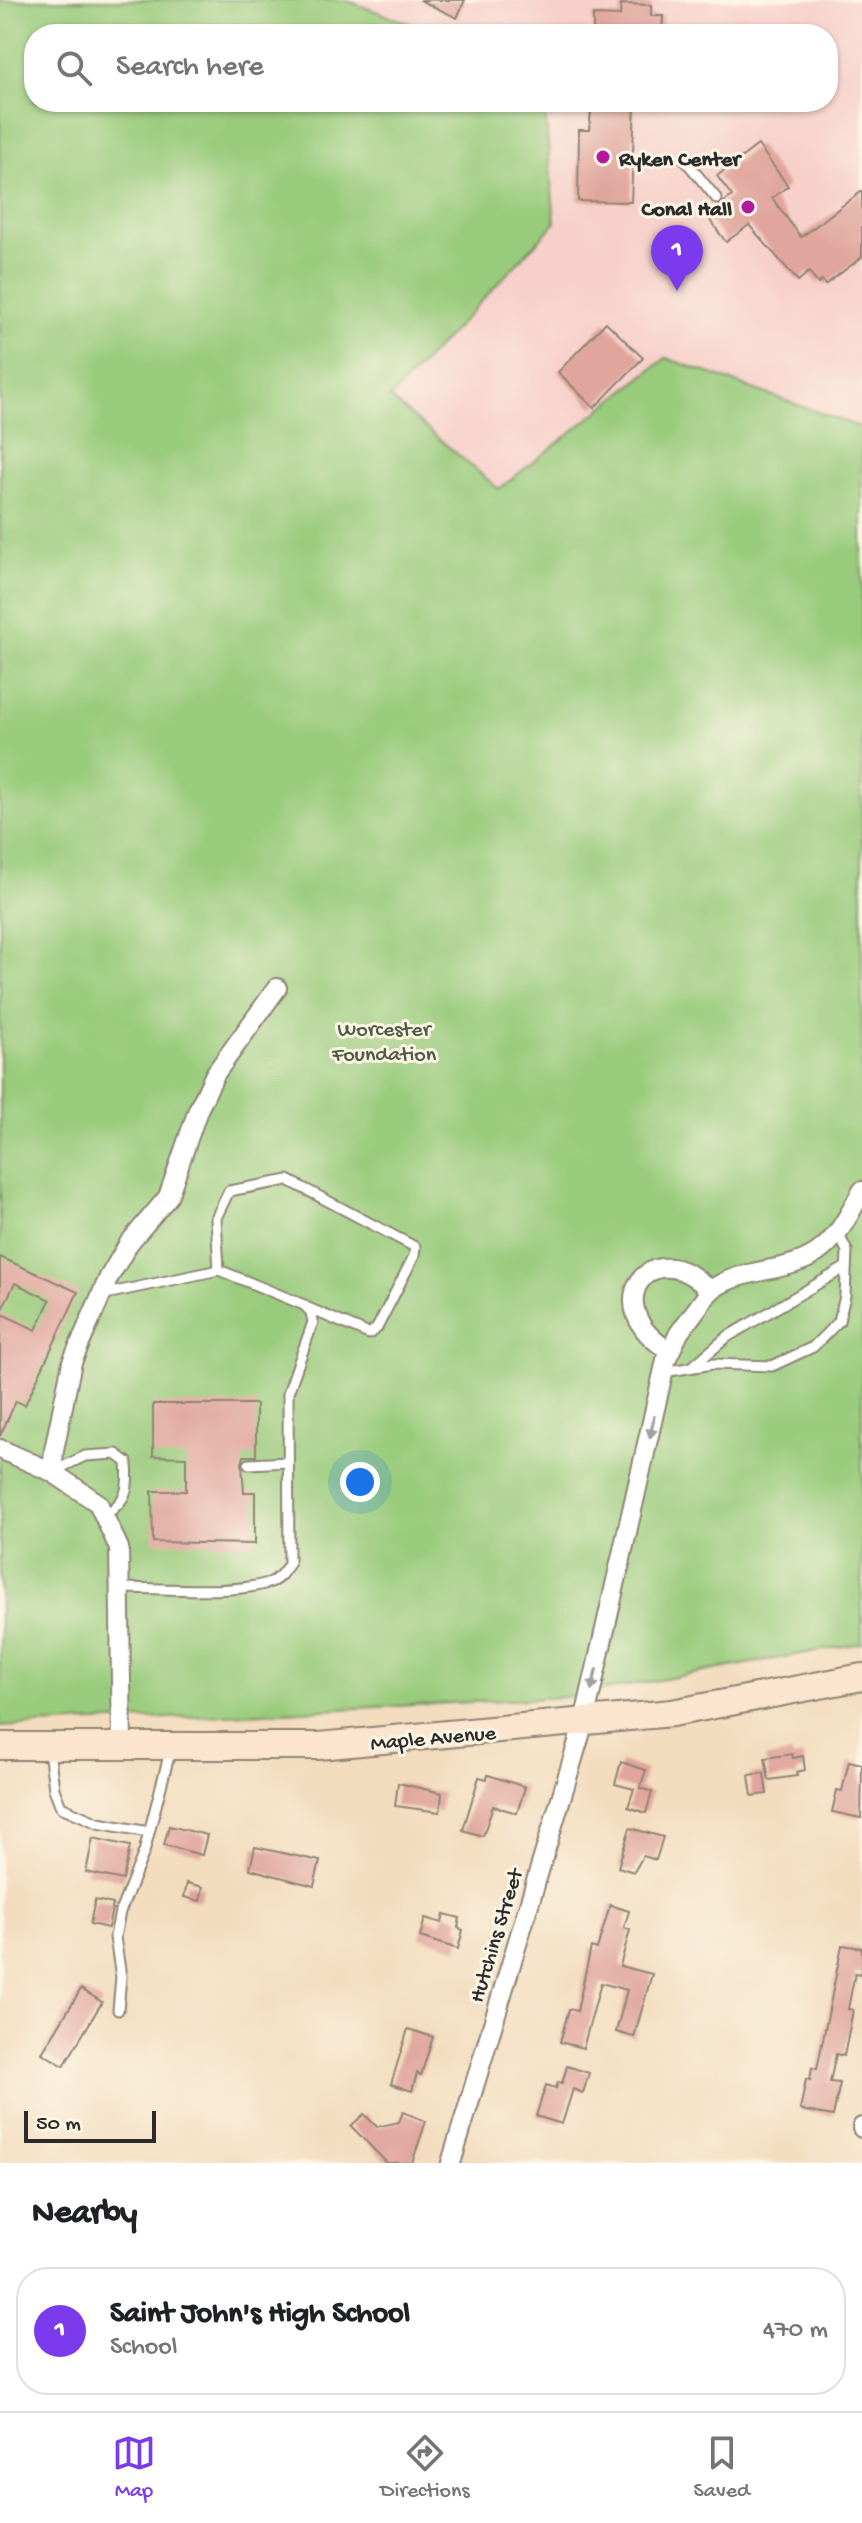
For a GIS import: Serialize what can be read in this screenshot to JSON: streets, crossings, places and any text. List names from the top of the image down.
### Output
{
  "streets": {
    "main road": ["Maple Avenue"],
    "street": ["Hutchins Street"]
  },
  "crossings": [
    ["Maple Avenue", "Hutchins Street"]
  ],
  "one_way": ["Hutchins Street"],
  "parks": ["Worcester Foundation"],
  "places": ["Ryken Center", "Conal Hall"],
  "scale_bar": "50 m",
  "page": {
    "search": "Search here",
    "pins": "1",
    "scale": "50 m",
    "heading": "Nearby",
    "list": [
      {
        "mark": "1",
        "name": "Saint John's High School",
        "note": "School",
        "value": "470 m"
      }
    ],
    "nav": ["Map", "Directions", "Saved"]
  }
}
